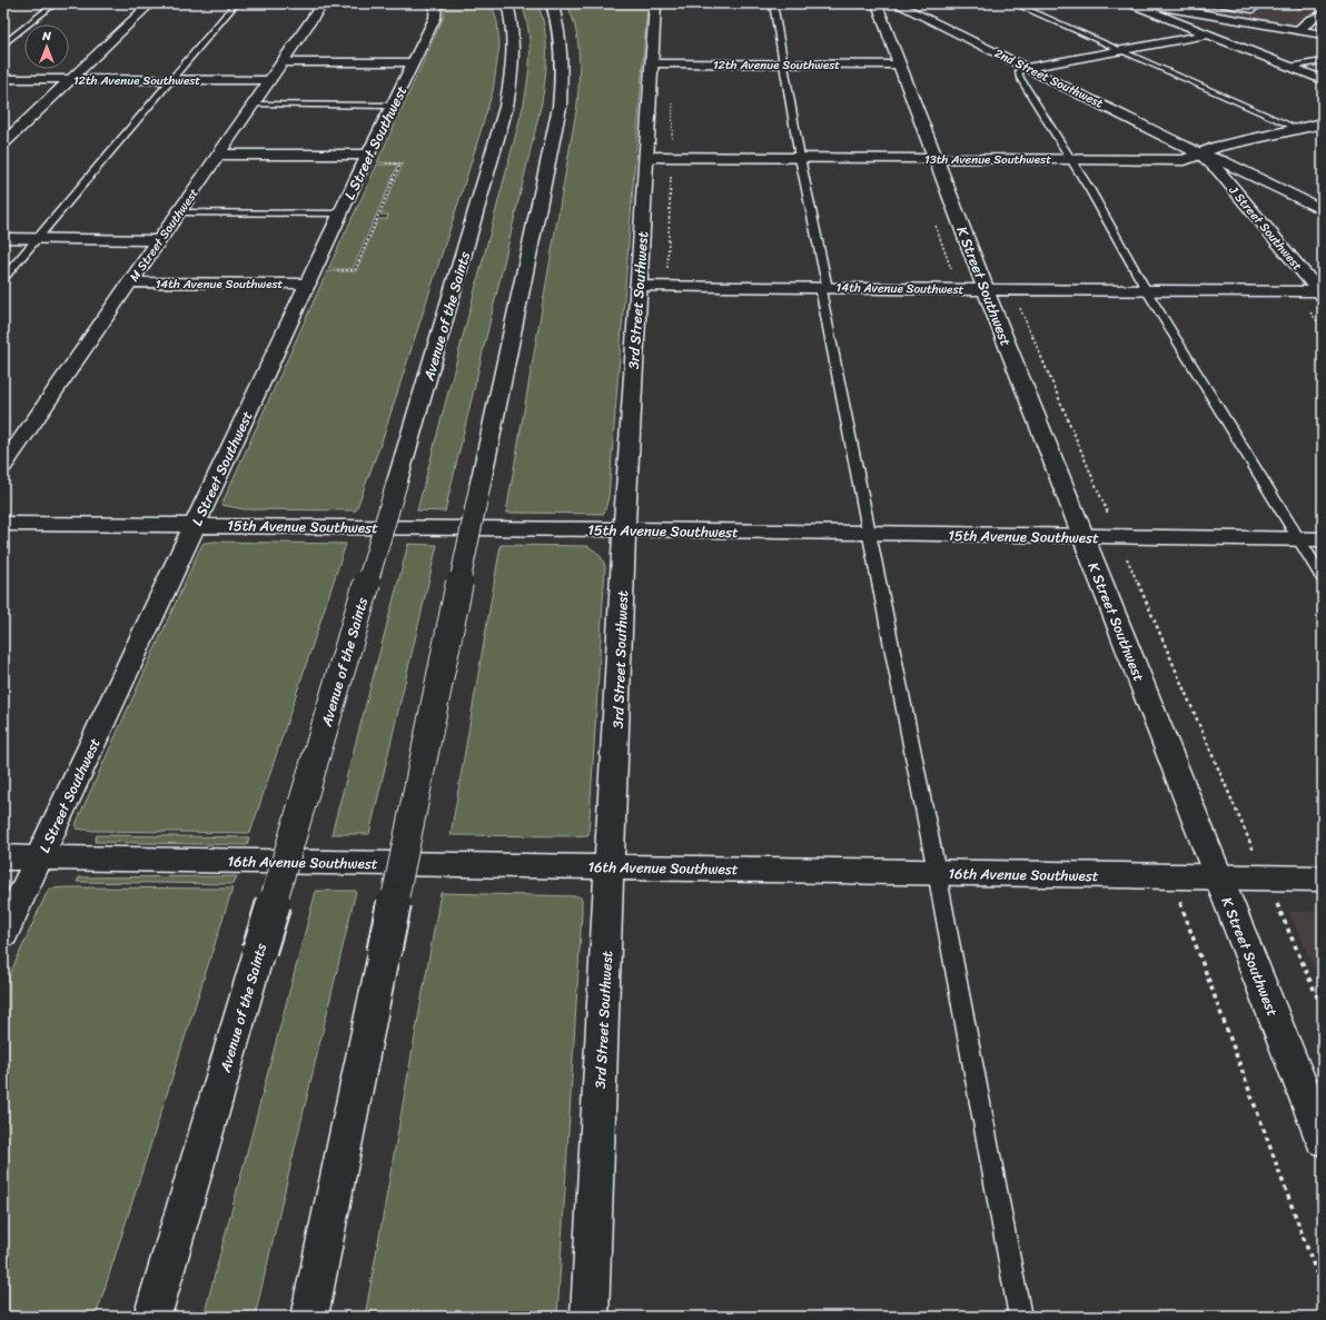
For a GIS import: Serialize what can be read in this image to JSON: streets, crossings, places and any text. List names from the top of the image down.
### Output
{
  "streets": {
    "main road": [
      "12th Avenue Southwest",
      "2nd Street Southwest",
      "L Street Southwest",
      "13th Avenue Southwest",
      "J Street Southwest",
      "M Street Southwest",
      "14th Avenue Southwest",
      "K Street Southwest",
      "3rd Street Southwest",
      "Avenue of the Saints",
      "15th Avenue Southwest",
      "16th Avenue Southwest"
    ]
  },
  "crossings": [
    ["12th Avenue Southwest", "M Street Southwest"],
    ["12th Avenue Southwest", "K Street Southwest"],
    ["12th Avenue Southwest", "3rd Street Southwest"],
    ["2nd Street Southwest", "13th Avenue Southwest"],
    ["2nd Street Southwest", "J Street Southwest"],
    ["2nd Street Southwest", "K Street Southwest"],
    ["L Street Southwest", "14th Avenue Southwest"],
    ["L Street Southwest", "15th Avenue Southwest"],
    ["L Street Southwest", "16th Avenue Southwest"],
    ["13th Avenue Southwest", "J Street Southwest"],
    ["13th Avenue Southwest", "K Street Southwest"],
    ["13th Avenue Southwest", "3rd Street Southwest"],
    ["J Street Southwest", "14th Avenue Southwest"],
    ["M Street Southwest", "14th Avenue Southwest"],
    ["14th Avenue Southwest", "K Street Southwest"],
    ["14th Avenue Southwest", "3rd Street Southwest"],
    ["K Street Southwest", "15th Avenue Southwest"],
    ["K Street Southwest", "16th Avenue Southwest"],
    ["3rd Street Southwest", "15th Avenue Southwest"],
    ["3rd Street Southwest", "16th Avenue Southwest"]
  ],
  "north": "top"
}
